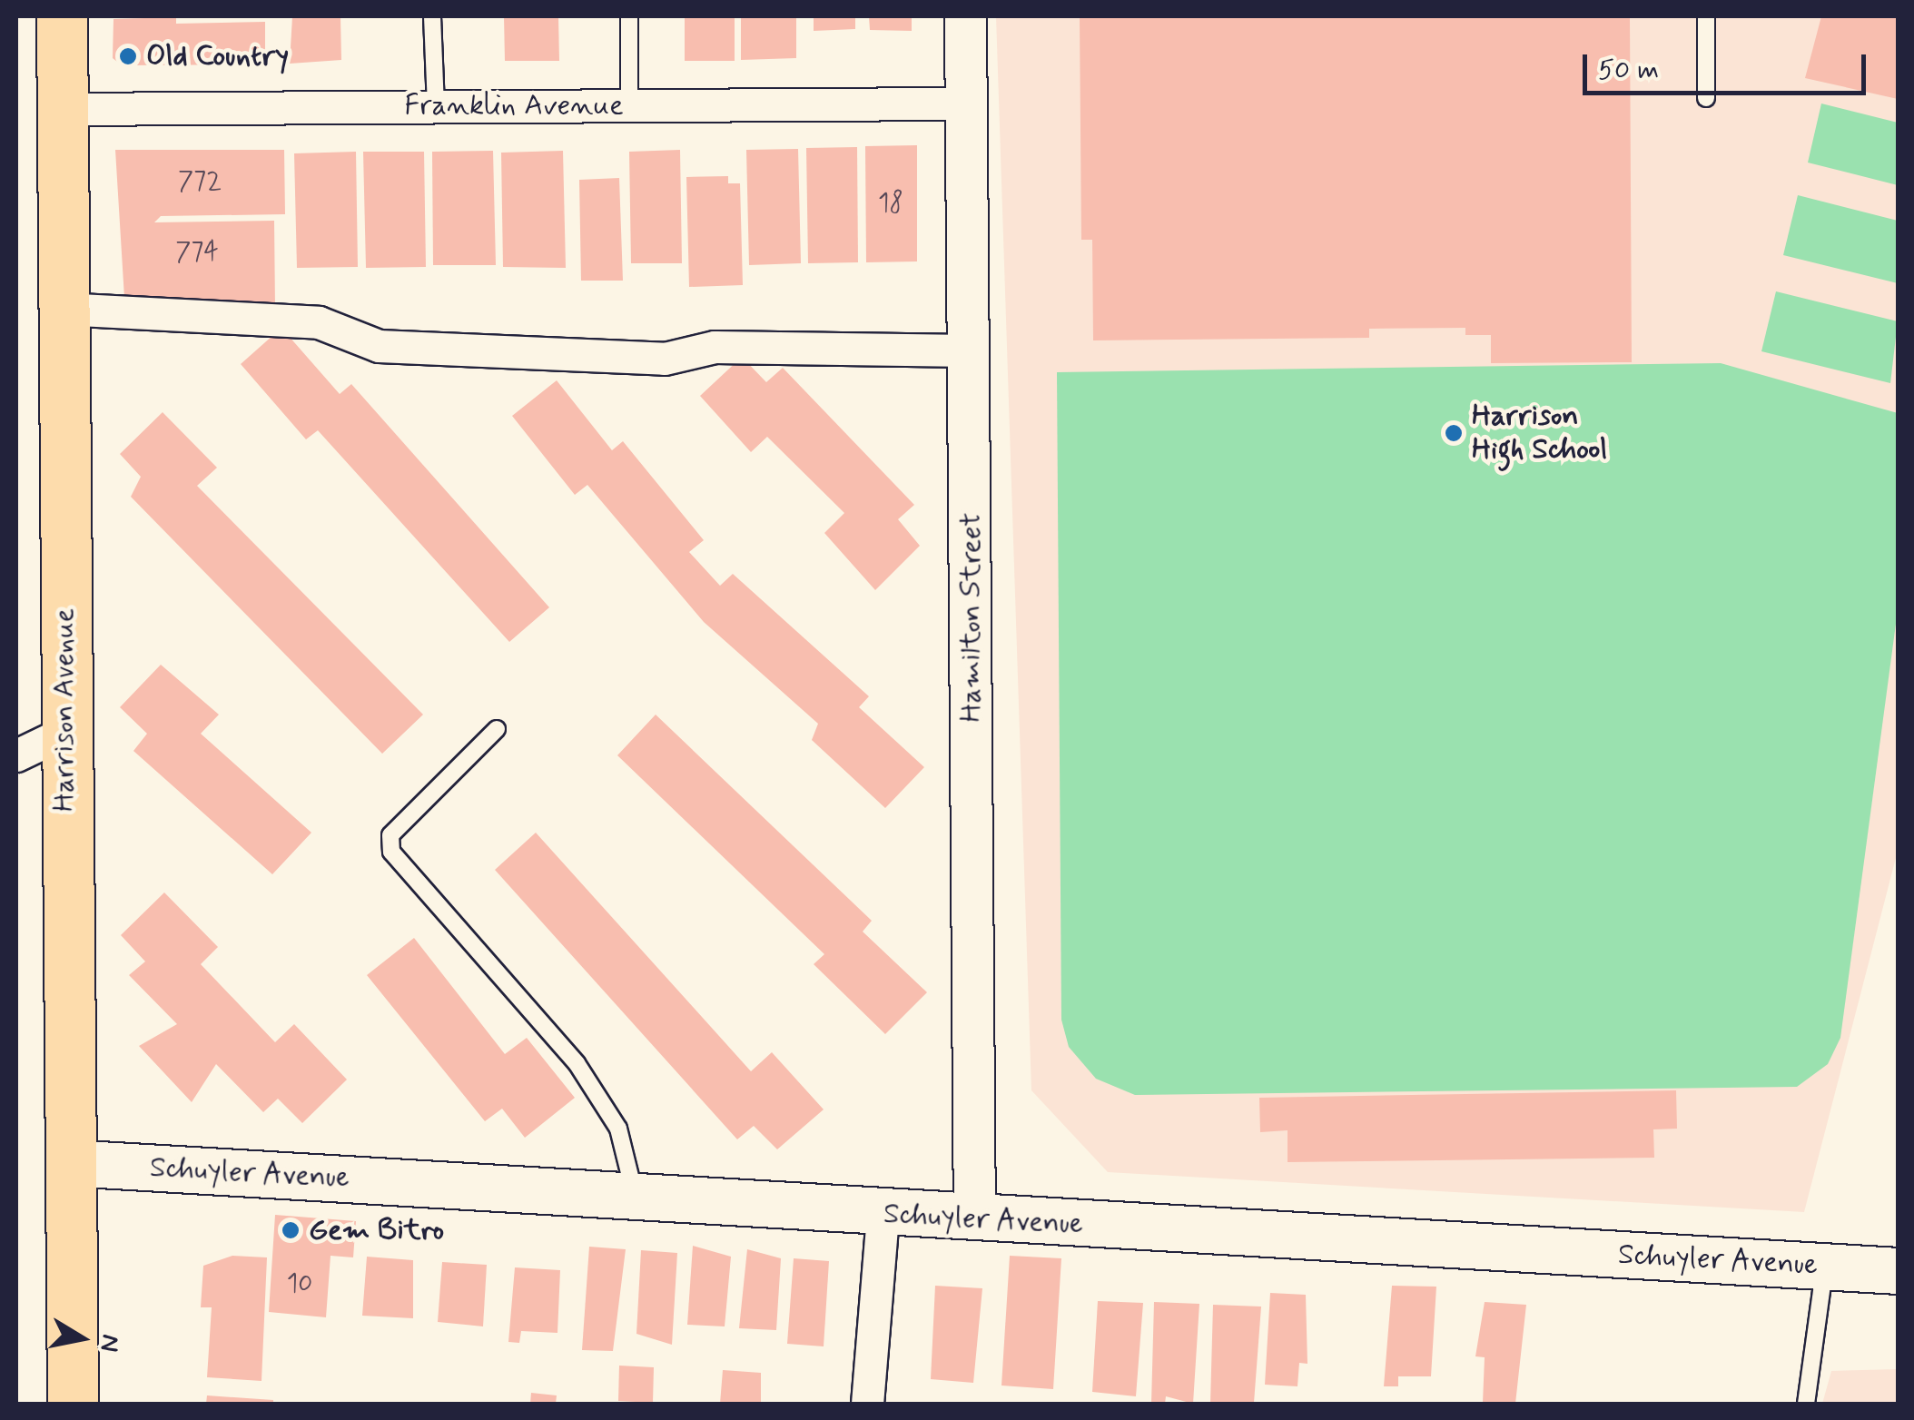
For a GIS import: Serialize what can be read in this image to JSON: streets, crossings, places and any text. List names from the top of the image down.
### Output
{
  "streets": {
    "main road": ["Harrison Avenue", "Schuyler Avenue"],
    "street": ["Franklin Avenue", "Hamilton Street"]
  },
  "crossings": [
    ["Franklin Avenue", "Hamilton Street"],
    ["Franklin Avenue", "Harrison Avenue"],
    ["Hamilton Street", "Schuyler Avenue"],
    ["Harrison Avenue", "Schuyler Avenue"]
  ],
  "places": ["Old Country", "Harrison High School", "Gem Bitro"],
  "house_numbers": [
    "772",
    "18",
    "774",
    "10"
  ],
  "scale_bar": "50 m",
  "north": "right"
}
